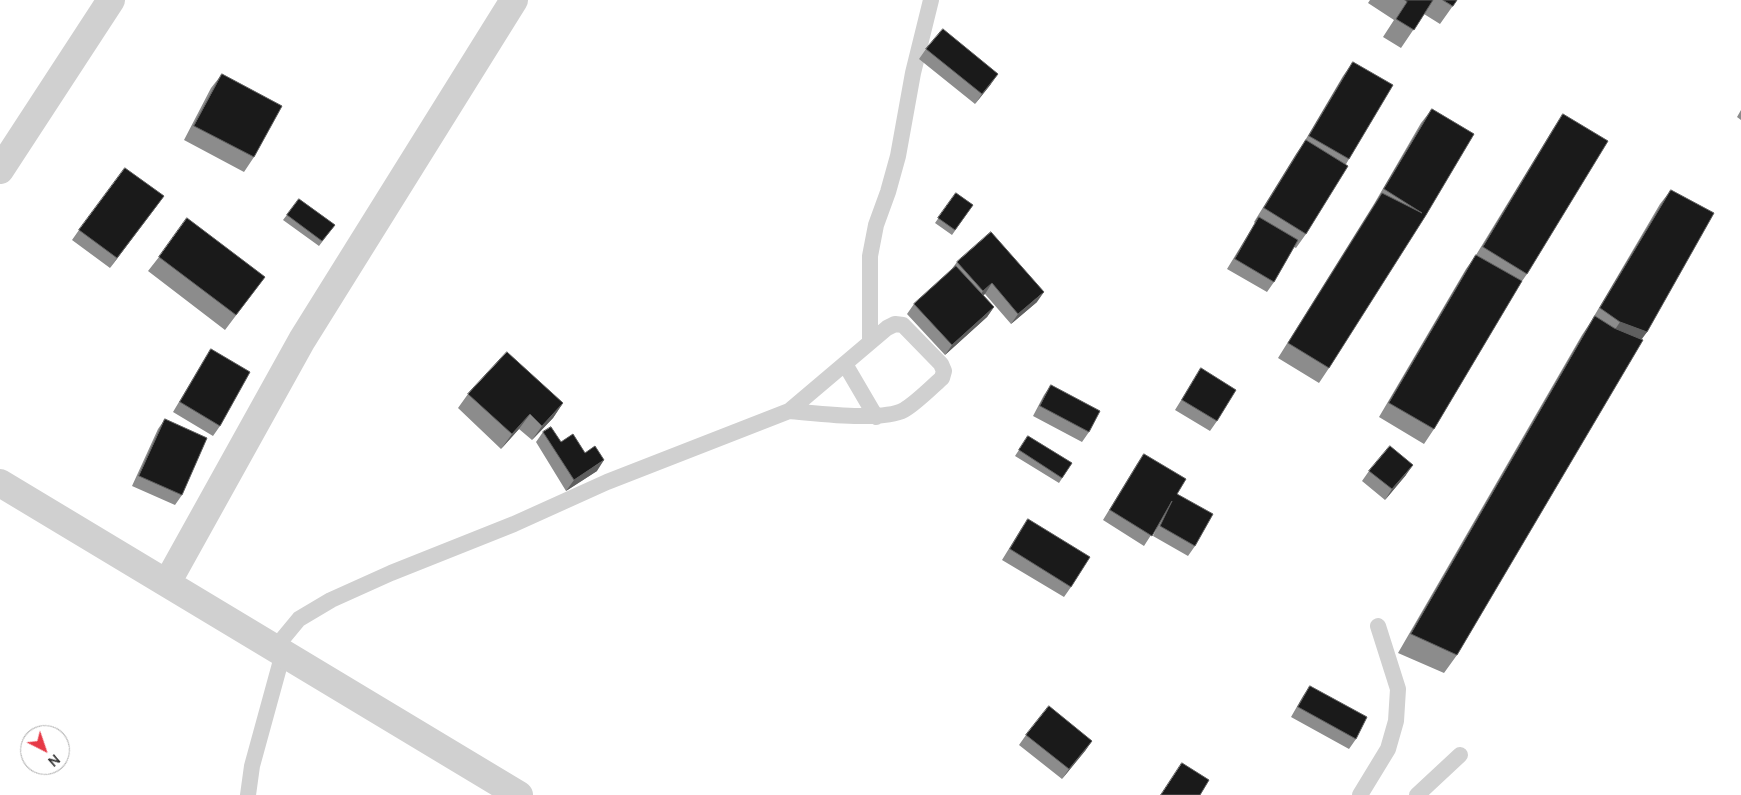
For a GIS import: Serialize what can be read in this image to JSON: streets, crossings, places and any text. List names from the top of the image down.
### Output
{
  "north": "bottom right"
}
